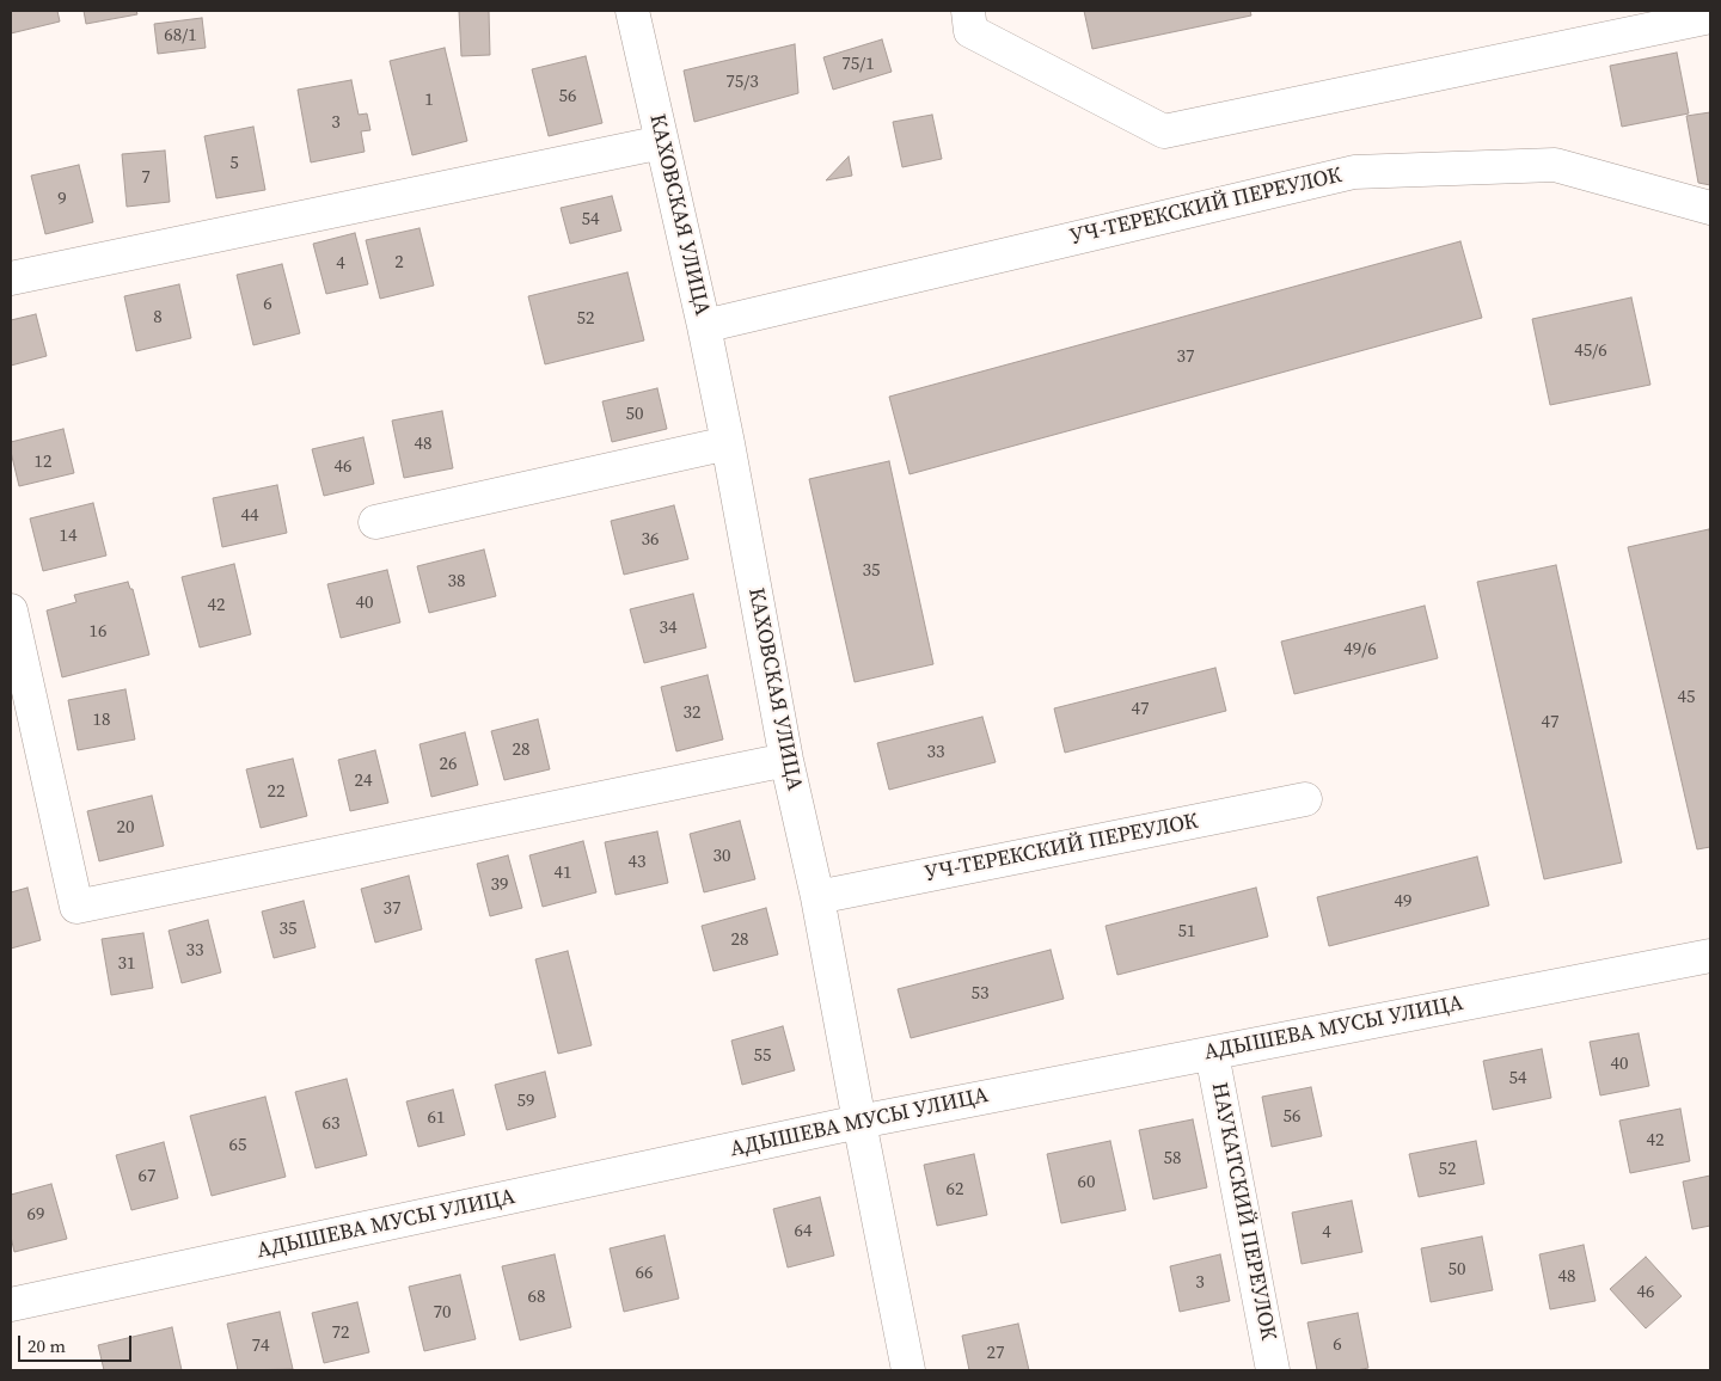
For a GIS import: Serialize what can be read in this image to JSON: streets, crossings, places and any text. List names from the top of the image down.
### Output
{
  "streets": {
    "street": [
      "УЧ-ТЕРЕКСКИЙ ПЕРЕУЛОК",
      "КАХОВСКАЯ УЛИЦА",
      "АДЫШЕВА МУСЫ УЛИЦА",
      "НАУКАТСКИЙ ПЕРЕУЛОК"
    ]
  },
  "crossings": [
    ["УЧ-ТЕРЕКСКИЙ ПЕРЕУЛОК", "КАХОВСКАЯ УЛИЦА"],
    ["КАХОВСКАЯ УЛИЦА", "АДЫШЕВА МУСЫ УЛИЦА"],
    ["АДЫШЕВА МУСЫ УЛИЦА", "НАУКАТСКИЙ ПЕРЕУЛОК"]
  ],
  "house_numbers": [
    "68/1",
    "75/1",
    "75/3",
    "56",
    "1",
    "3",
    "5",
    "7",
    "9",
    "54",
    "2",
    "4",
    "6",
    "8",
    "52",
    "45/6",
    "37",
    "50",
    "48",
    "12",
    "46",
    "44",
    "14",
    "36",
    "35",
    "38",
    "40",
    "42",
    "34",
    "16",
    "49/6",
    "45",
    "47",
    "32",
    "18",
    "47",
    "28",
    "33",
    "26",
    "24",
    "22",
    "20",
    "30",
    "43",
    "41",
    "39",
    "49",
    "37",
    "35",
    "51",
    "28",
    "33",
    "31",
    "53",
    "55",
    "40",
    "54",
    "59",
    "56",
    "61",
    "63",
    "42",
    "65",
    "58",
    "52",
    "67",
    "60",
    "62",
    "69",
    "64",
    "4",
    "50",
    "66",
    "48",
    "3",
    "46",
    "68",
    "70",
    "72",
    "6",
    "74",
    "27"
  ],
  "scale_bar": "20 m"
}
